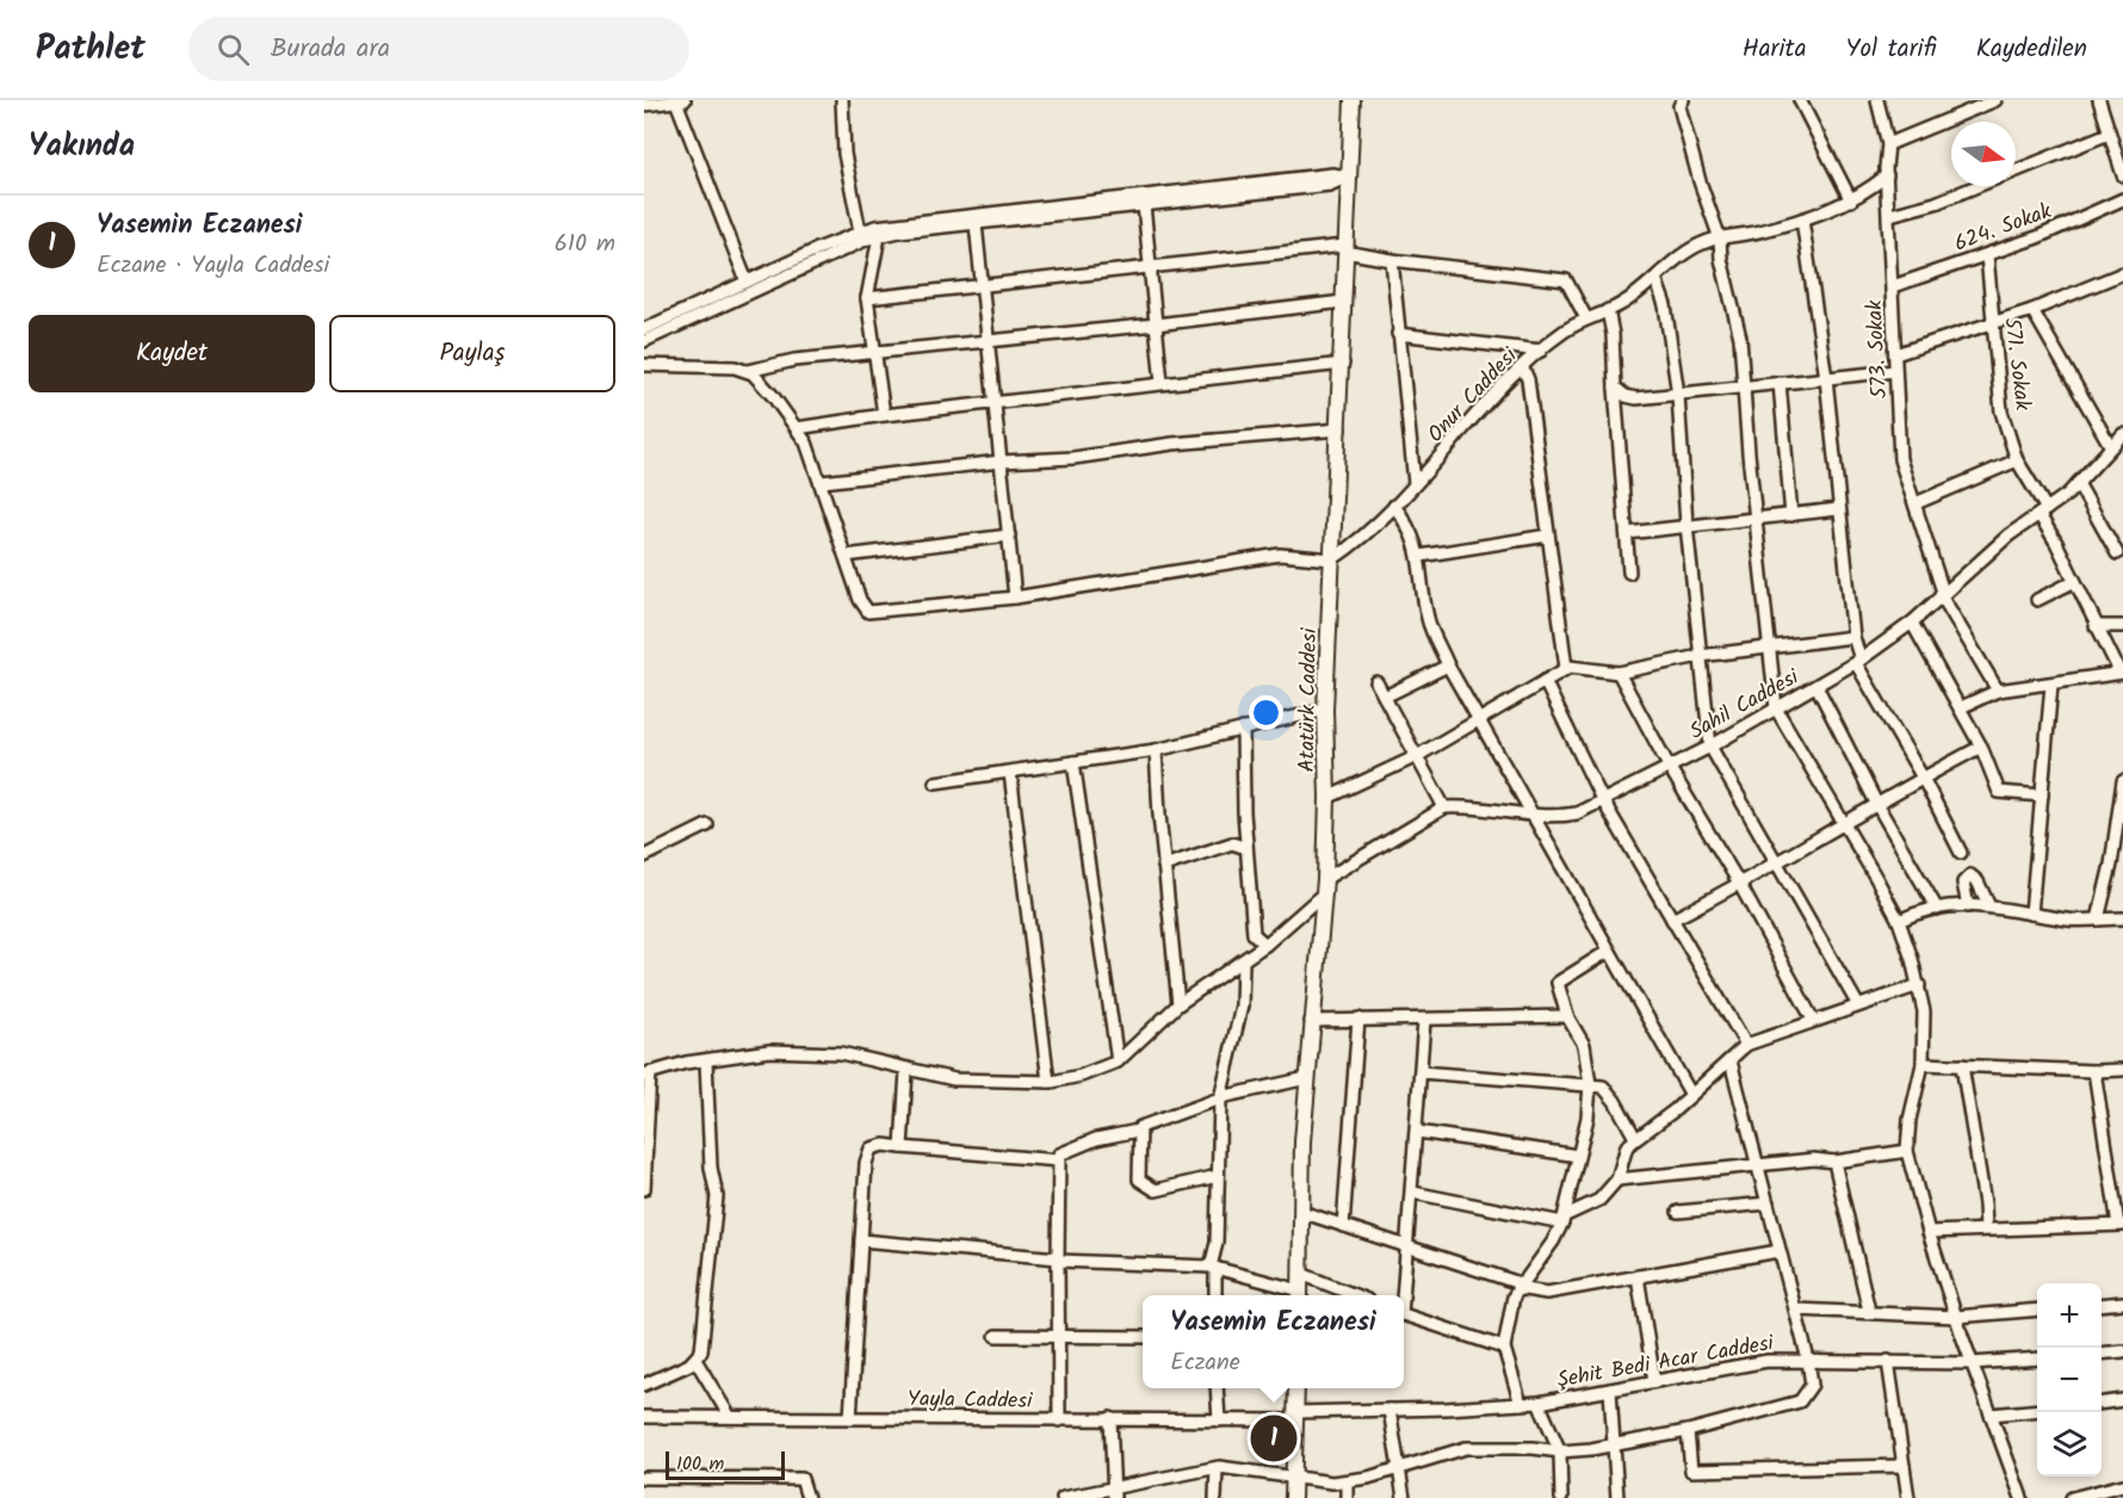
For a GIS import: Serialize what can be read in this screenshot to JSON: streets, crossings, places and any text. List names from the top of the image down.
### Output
{
  "streets": {
    "main road": ["Atatürk Caddesi"],
    "street": [
      "624. Sokak",
      "573. Sokak",
      "571. Sokak",
      "Onur Caddesi",
      "Sahil Caddesi",
      "Şehit Bedi Acar Caddesi",
      "Yayla Caddesi"
    ]
  },
  "crossings": [
    ["624. Sokak", "573. Sokak"],
    ["624. Sokak", "571. Sokak"],
    ["573. Sokak", "Onur Caddesi"],
    ["573. Sokak", "Sahil Caddesi"],
    ["571. Sokak", "Sahil Caddesi"],
    ["Onur Caddesi", "Atatürk Caddesi"],
    ["Şehit Bedi Acar Caddesi", "Yayla Caddesi"]
  ],
  "scale_bar": "100 m",
  "north": "right",
  "page": {
    "header": "Pathlet",
    "search": "Burada ara",
    "nav": ["Harita", "Yol tarifi", "Kaydedilen"],
    "heading": "Yakında",
    "list": [
      {
        "mark": "1",
        "name": "Yasemin Eczanesi",
        "note": "Eczane · Yayla Caddesi",
        "value": "610 m"
      }
    ],
    "buttons": ["Kaydet", "Paylaş"],
    "map_buttons": ["+", "−"],
    "popup": ["Yasemin Eczanesi", "Eczane"],
    "pins": "1",
    "scale": "100 m"
  }
}
